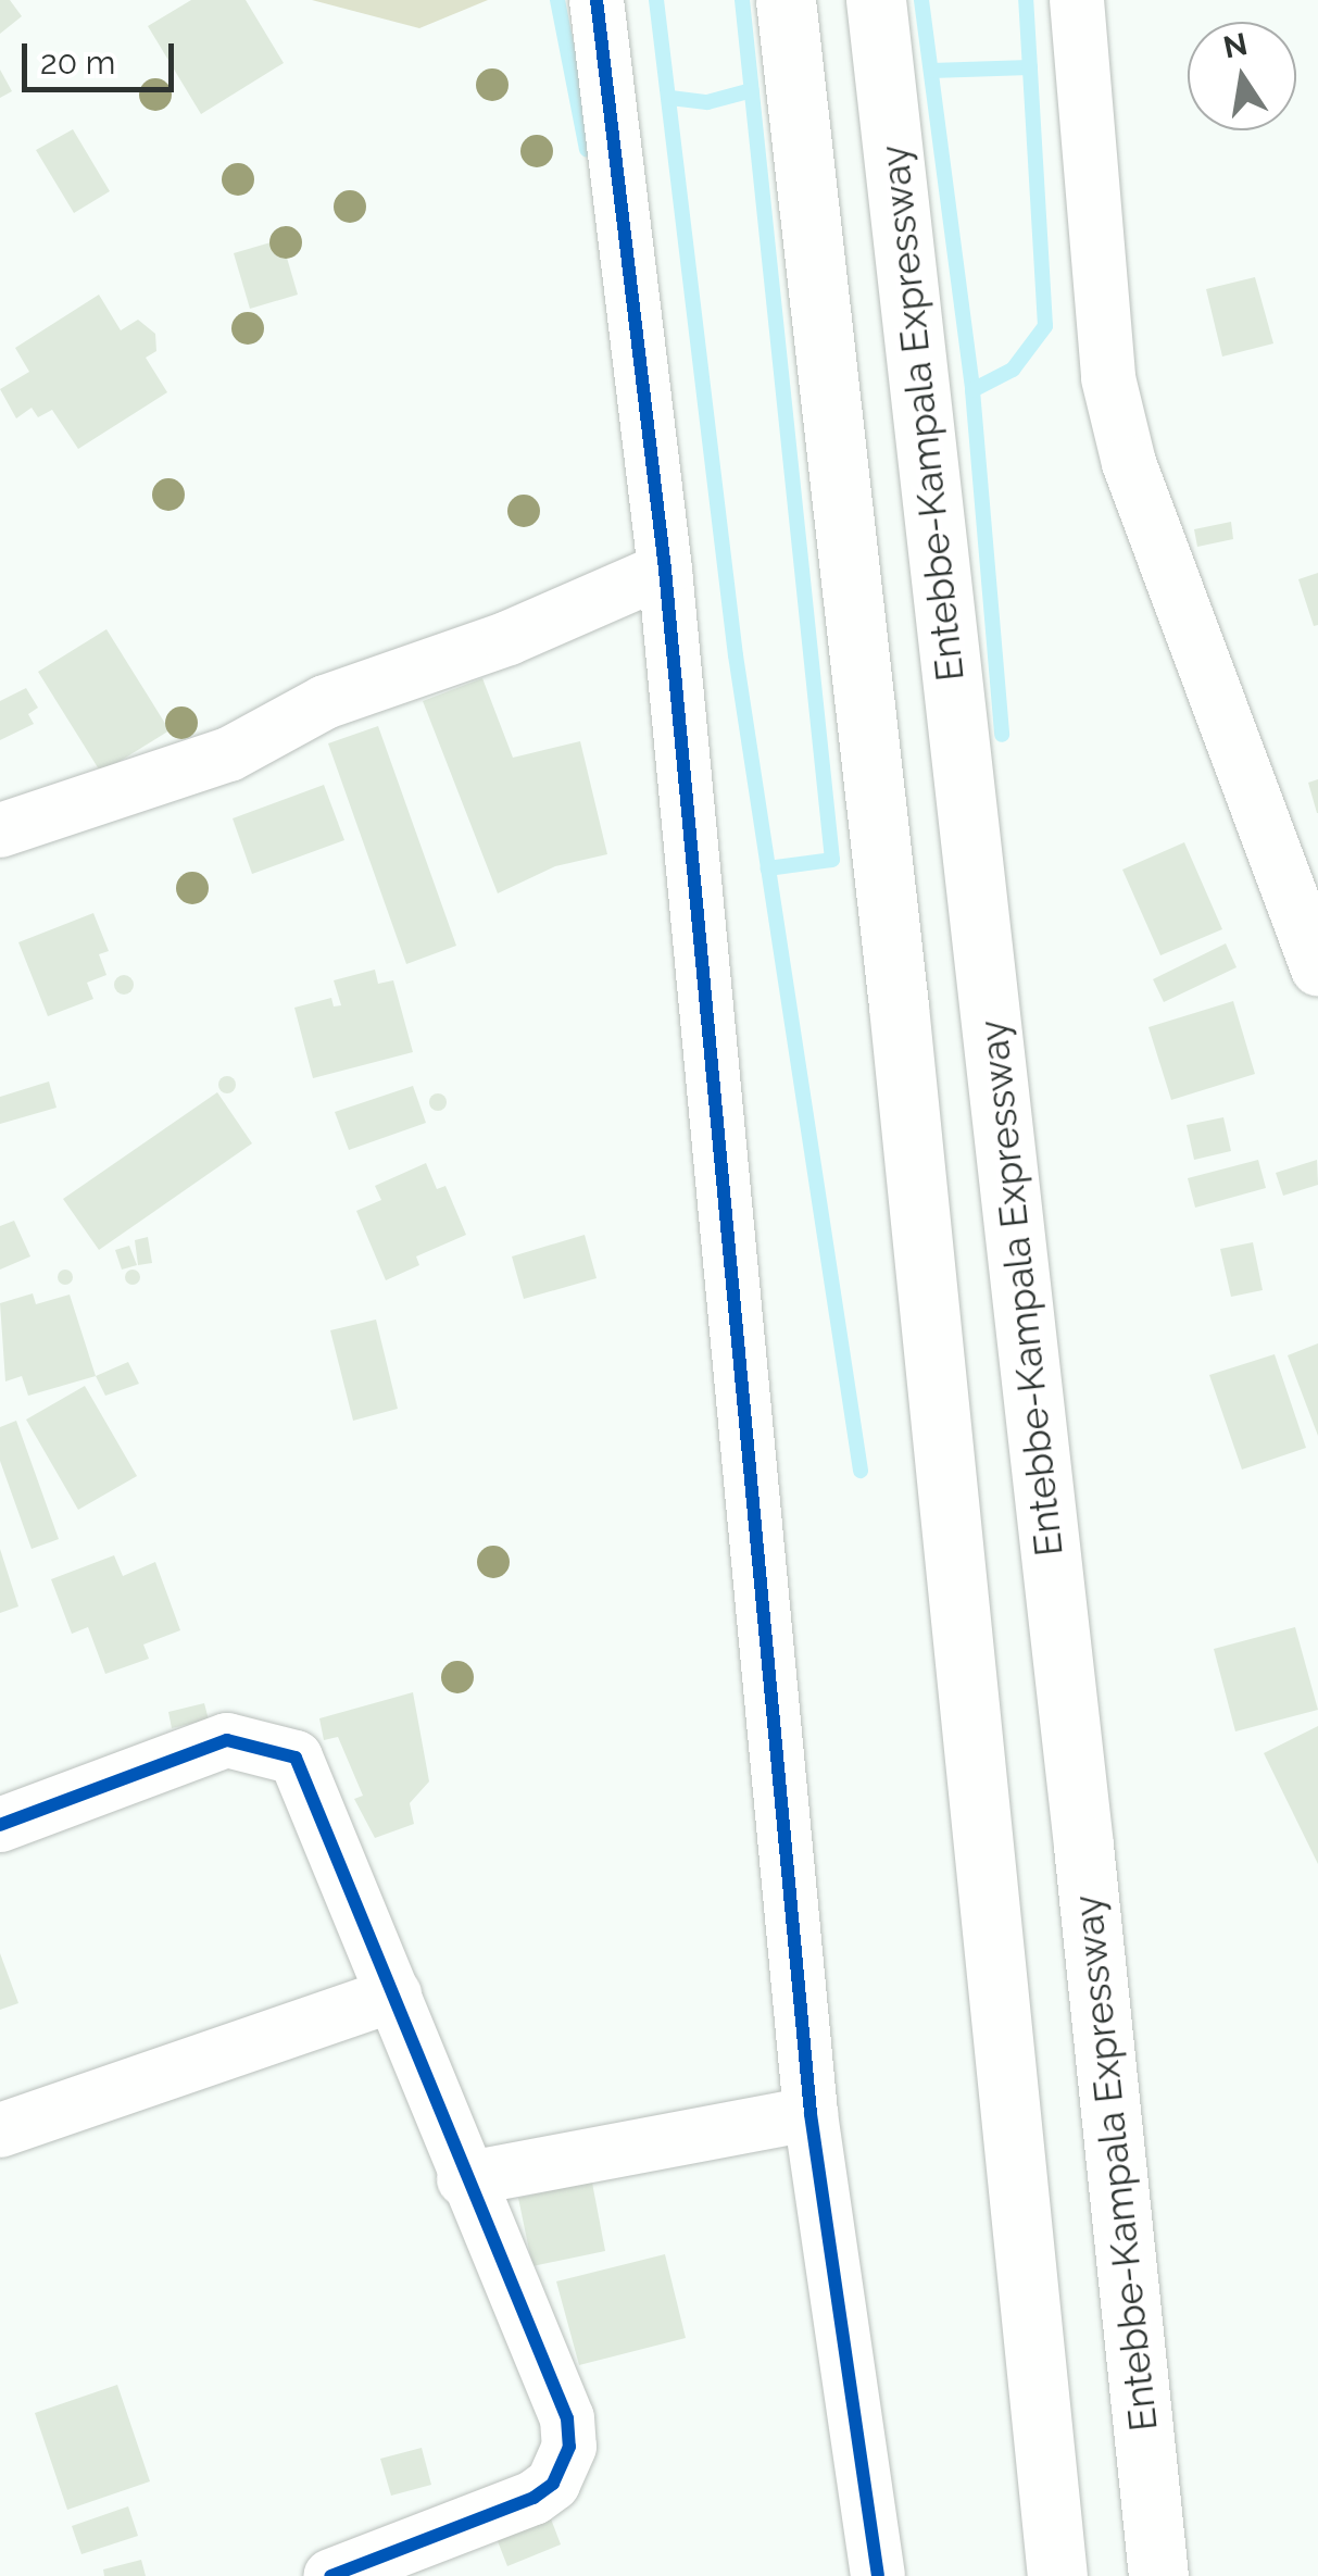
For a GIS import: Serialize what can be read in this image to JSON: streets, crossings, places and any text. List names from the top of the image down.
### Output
{
  "streets": {
    "highway": ["Entebbe-Kampala Expressway"]
  },
  "scale_bar": "20 m",
  "north": "top"
}
